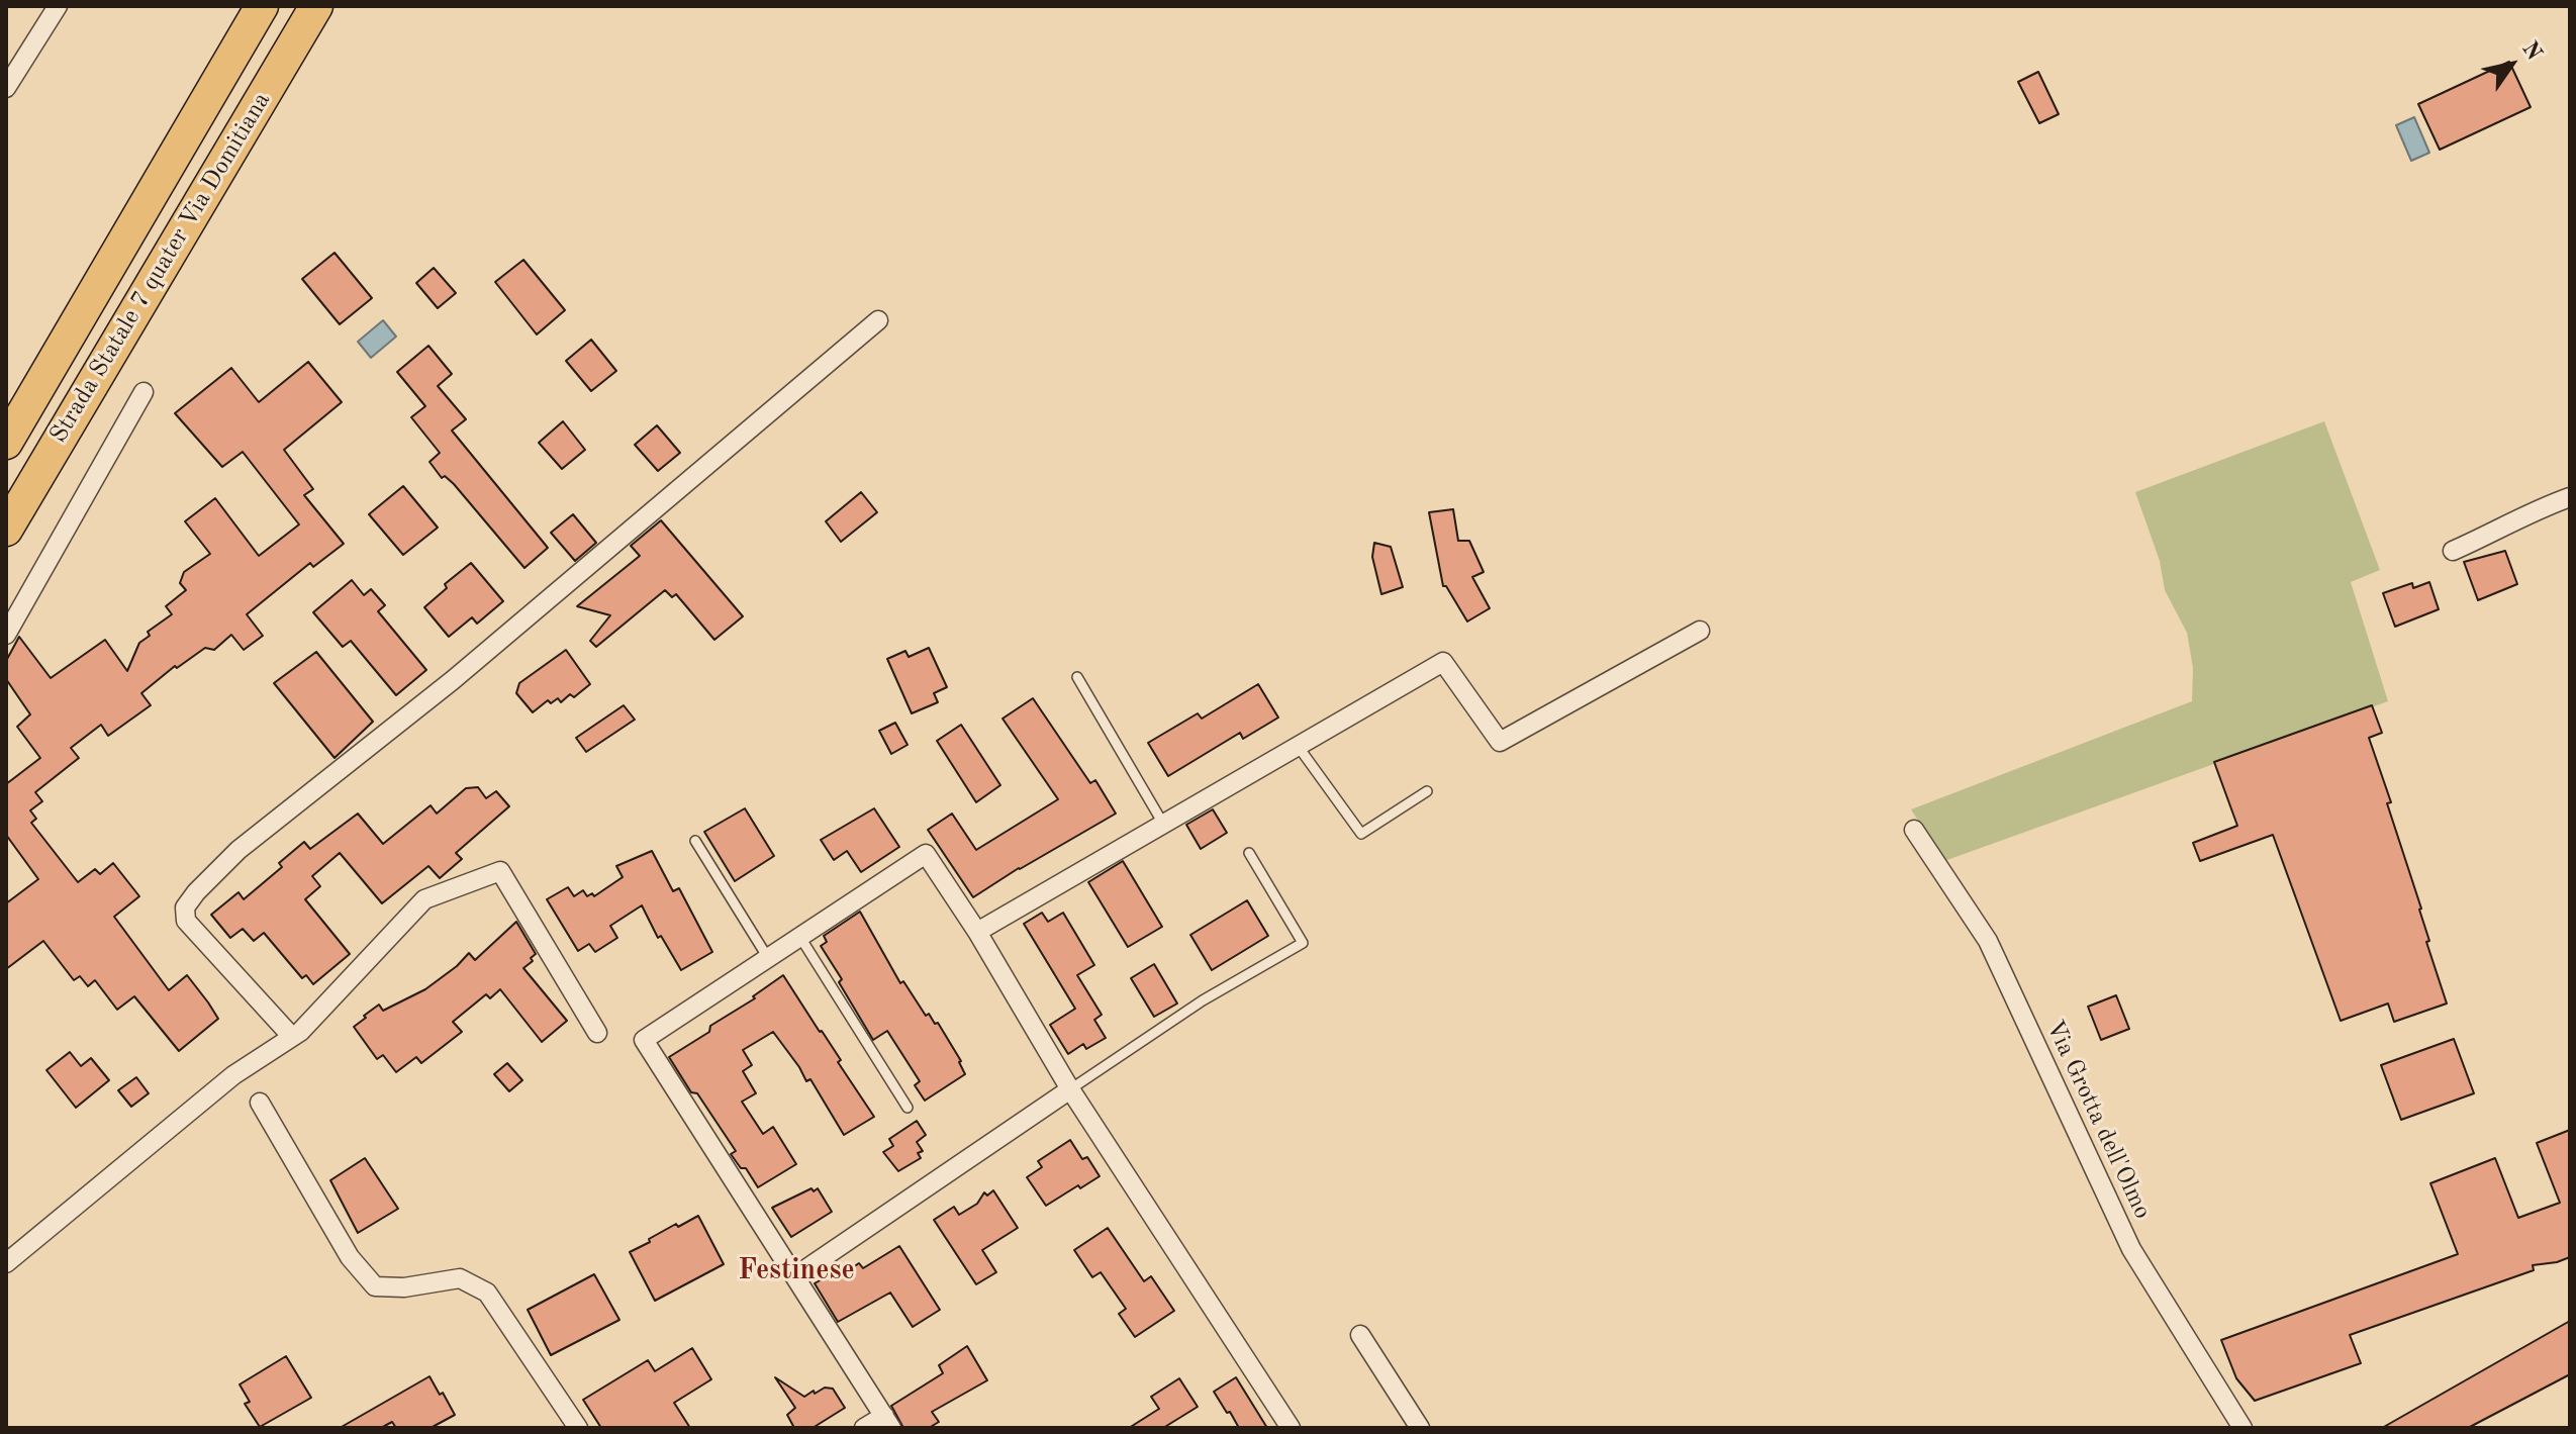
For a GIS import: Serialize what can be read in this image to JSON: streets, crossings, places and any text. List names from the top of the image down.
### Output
{
  "streets": {
    "highway": ["Strada Statale 7 quater Via Domitiana"],
    "street": ["Via Grotta dell'Olmo"]
  },
  "districts": ["Festinese"],
  "north": "top right"
}
